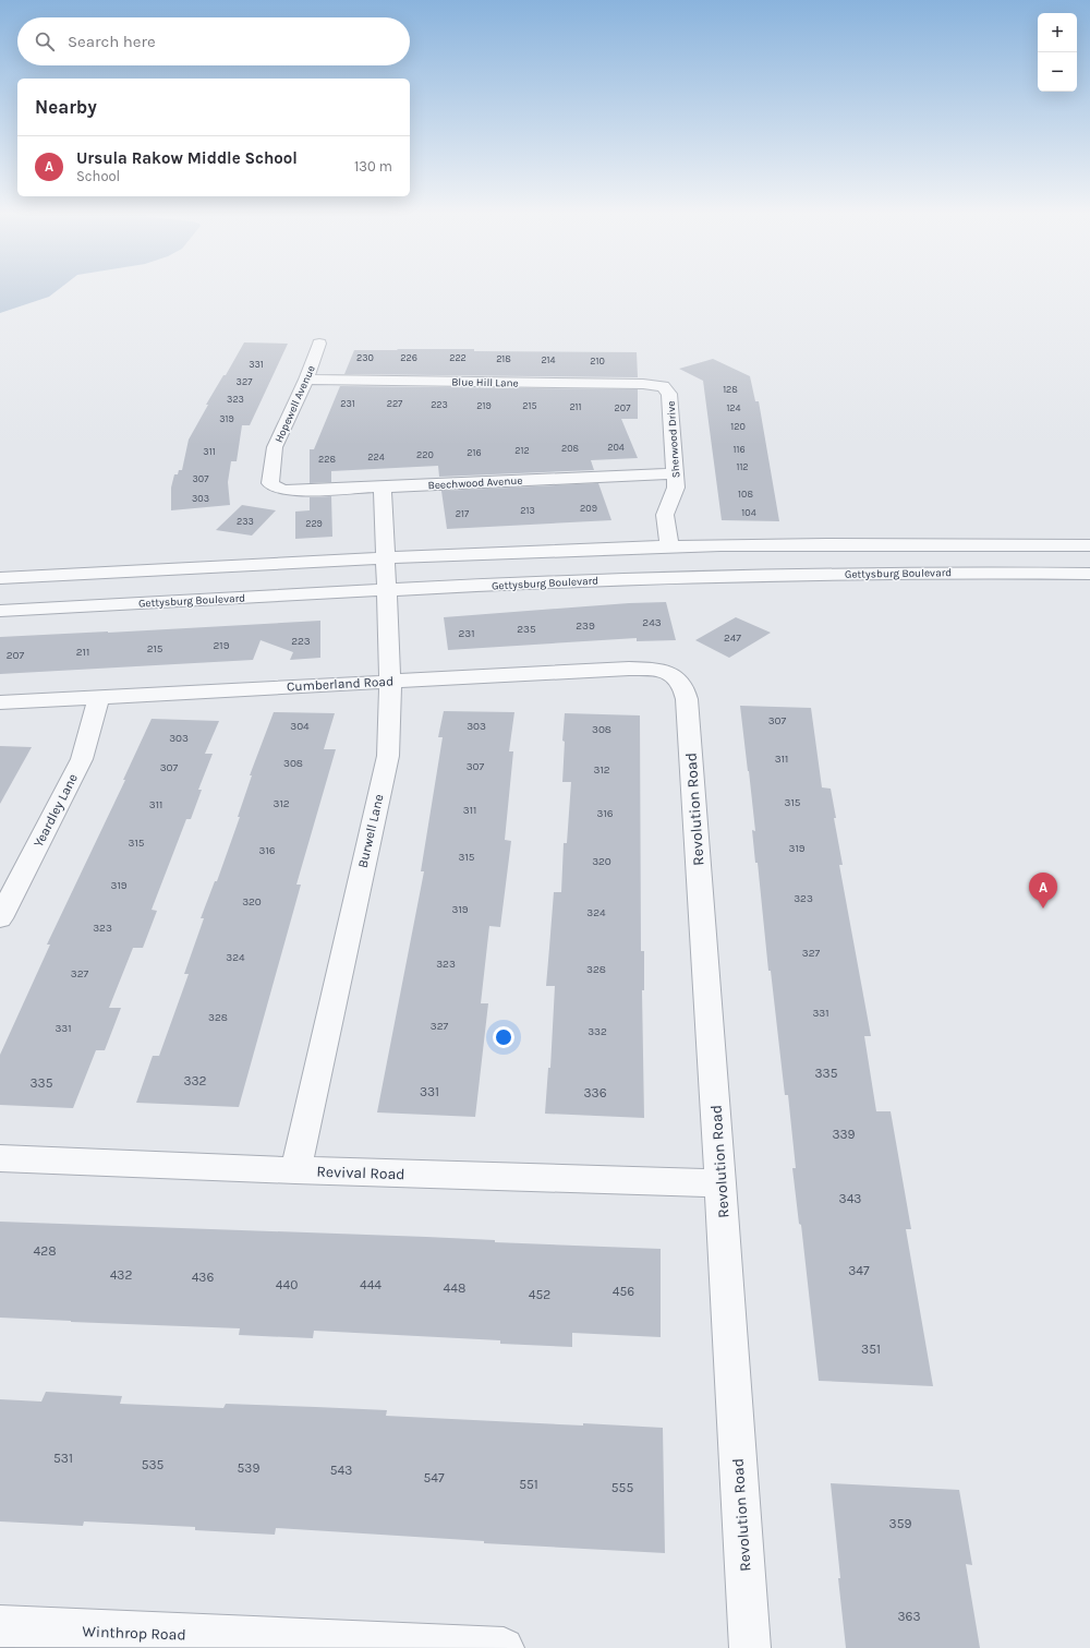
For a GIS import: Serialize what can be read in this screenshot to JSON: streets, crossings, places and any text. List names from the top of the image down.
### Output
{
  "streets": {
    "street": [
      "Blue Hill Lane",
      "Hopewell Avenue",
      "Sherwood Drive",
      "Beechwood Avenue",
      "Gettysburg Boulevard",
      "Cumberland Road",
      "Revolution Road",
      "Yeardley Lane",
      "Burwell Lane",
      "Revival Road",
      "Winthrop Road"
    ]
  },
  "crossings": [
    ["Blue Hill Lane", "Hopewell Avenue"],
    ["Blue Hill Lane", "Sherwood Drive"],
    ["Hopewell Avenue", "Beechwood Avenue"],
    ["Sherwood Drive", "Beechwood Avenue"],
    ["Beechwood Avenue", "Burwell Lane"],
    ["Gettysburg Boulevard", "Burwell Lane"],
    ["Cumberland Road", "Revolution Road"],
    ["Cumberland Road", "Yeardley Lane"],
    ["Cumberland Road", "Burwell Lane"],
    ["Revolution Road", "Revival Road"],
    ["Burwell Lane", "Revival Road"]
  ],
  "house_numbers": [
    "230",
    "226",
    "222",
    "218",
    "214",
    "210",
    "331",
    "327",
    "128",
    "323",
    "231",
    "227",
    "223",
    "219",
    "215",
    "211",
    "207",
    "124",
    "319",
    "120",
    "204",
    "208",
    "116",
    "212",
    "311",
    "216",
    "220",
    "224",
    "228",
    "112",
    "307",
    "108",
    "303",
    "209",
    "213",
    "104",
    "217",
    "233",
    "229",
    "243",
    "239",
    "235",
    "231",
    "247",
    "223",
    "219",
    "215",
    "211",
    "207",
    "307",
    "304",
    "303",
    "308",
    "303",
    "311",
    "308",
    "307",
    "307",
    "312",
    "315",
    "312",
    "311",
    "311",
    "316",
    "315",
    "319",
    "316",
    "315",
    "320",
    "319",
    "323",
    "320",
    "319",
    "324",
    "323",
    "327",
    "324",
    "323",
    "328",
    "327",
    "331",
    "328",
    "327",
    "331",
    "332",
    "335",
    "332",
    "335",
    "331",
    "336",
    "339",
    "343",
    "428",
    "347",
    "432",
    "436",
    "440",
    "444",
    "448",
    "456",
    "452",
    "351",
    "531",
    "535",
    "539",
    "543",
    "547",
    "551",
    "555",
    "359",
    "363"
  ],
  "page": {
    "map_buttons": ["+", "−"],
    "search": "Search here",
    "heading": "Nearby",
    "list": [
      {
        "mark": "A",
        "name": "Ursula Rakow Middle School",
        "note": "School",
        "value": "130 m"
      }
    ],
    "pins": "A"
  }
}
